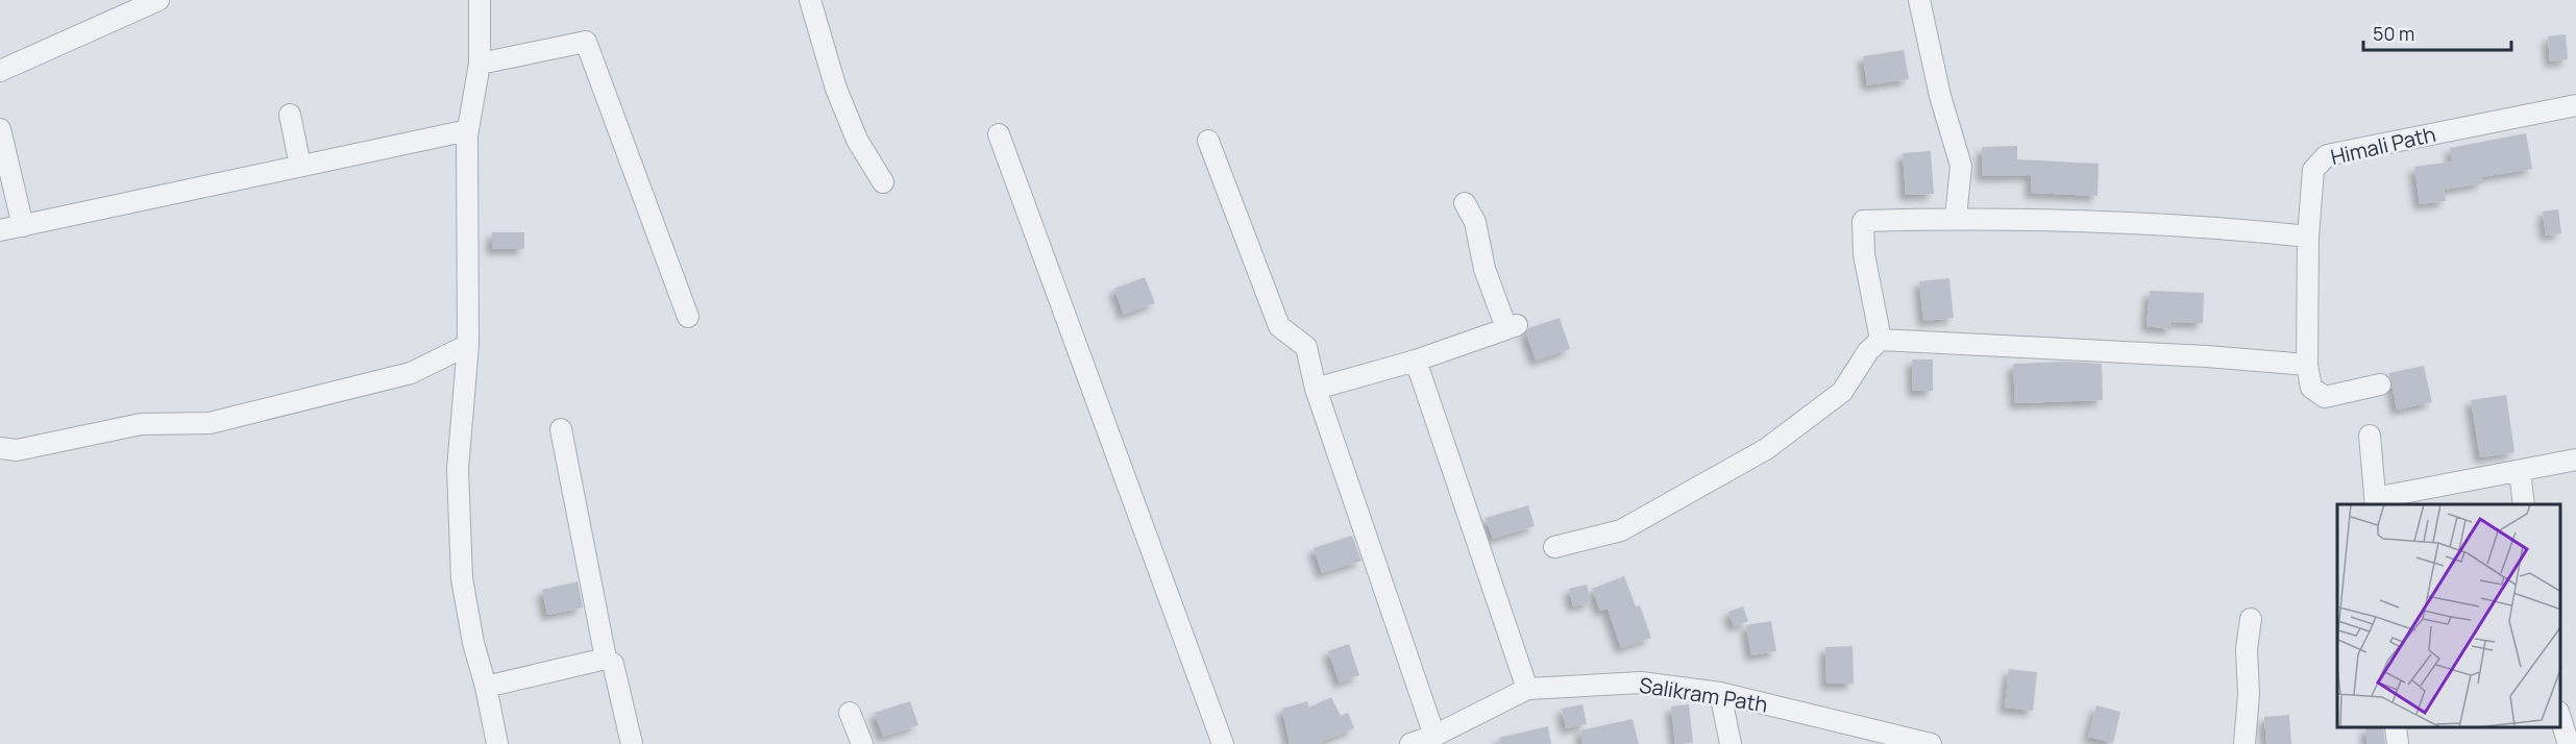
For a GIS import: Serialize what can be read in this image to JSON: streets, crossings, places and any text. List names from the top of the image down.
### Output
{
  "streets": {
    "street": ["Himali Path", "Salikram Path"]
  },
  "scale_bar": "50 m"
}
